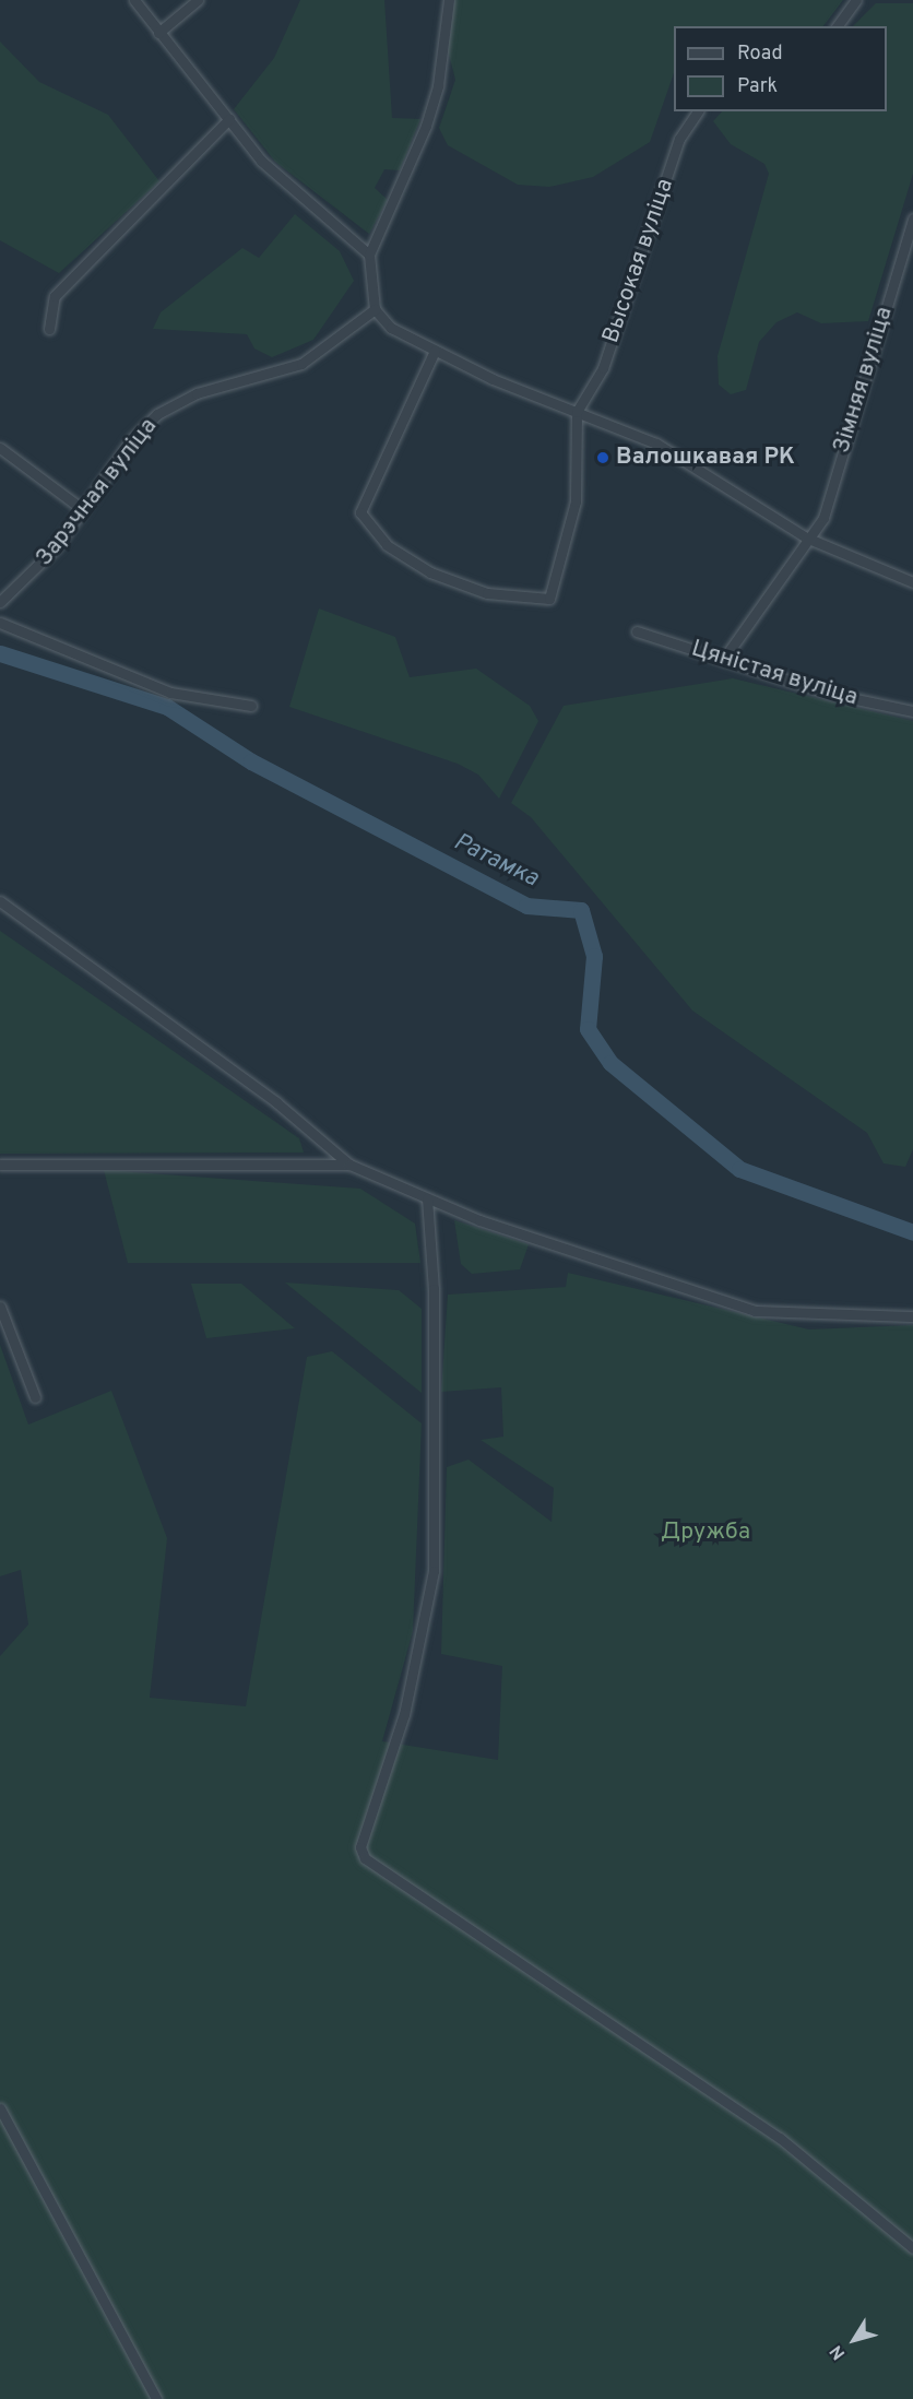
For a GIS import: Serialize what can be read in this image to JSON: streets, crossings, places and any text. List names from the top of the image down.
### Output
{
  "streets": {
    "street": [
      "Высокая вуліца",
      "Зімняя вуліца",
      "Зарэчная вуліца",
      "Цяністая вуліца"
    ]
  },
  "crossings": [
    ["Зімняя вуліца", "Цяністая вуліца"]
  ],
  "water": ["Ратамка"],
  "parks": ["Дружба"],
  "places": ["Валошкавая РК"],
  "legend": ["Road", "Park"],
  "north": "bottom left"
}
